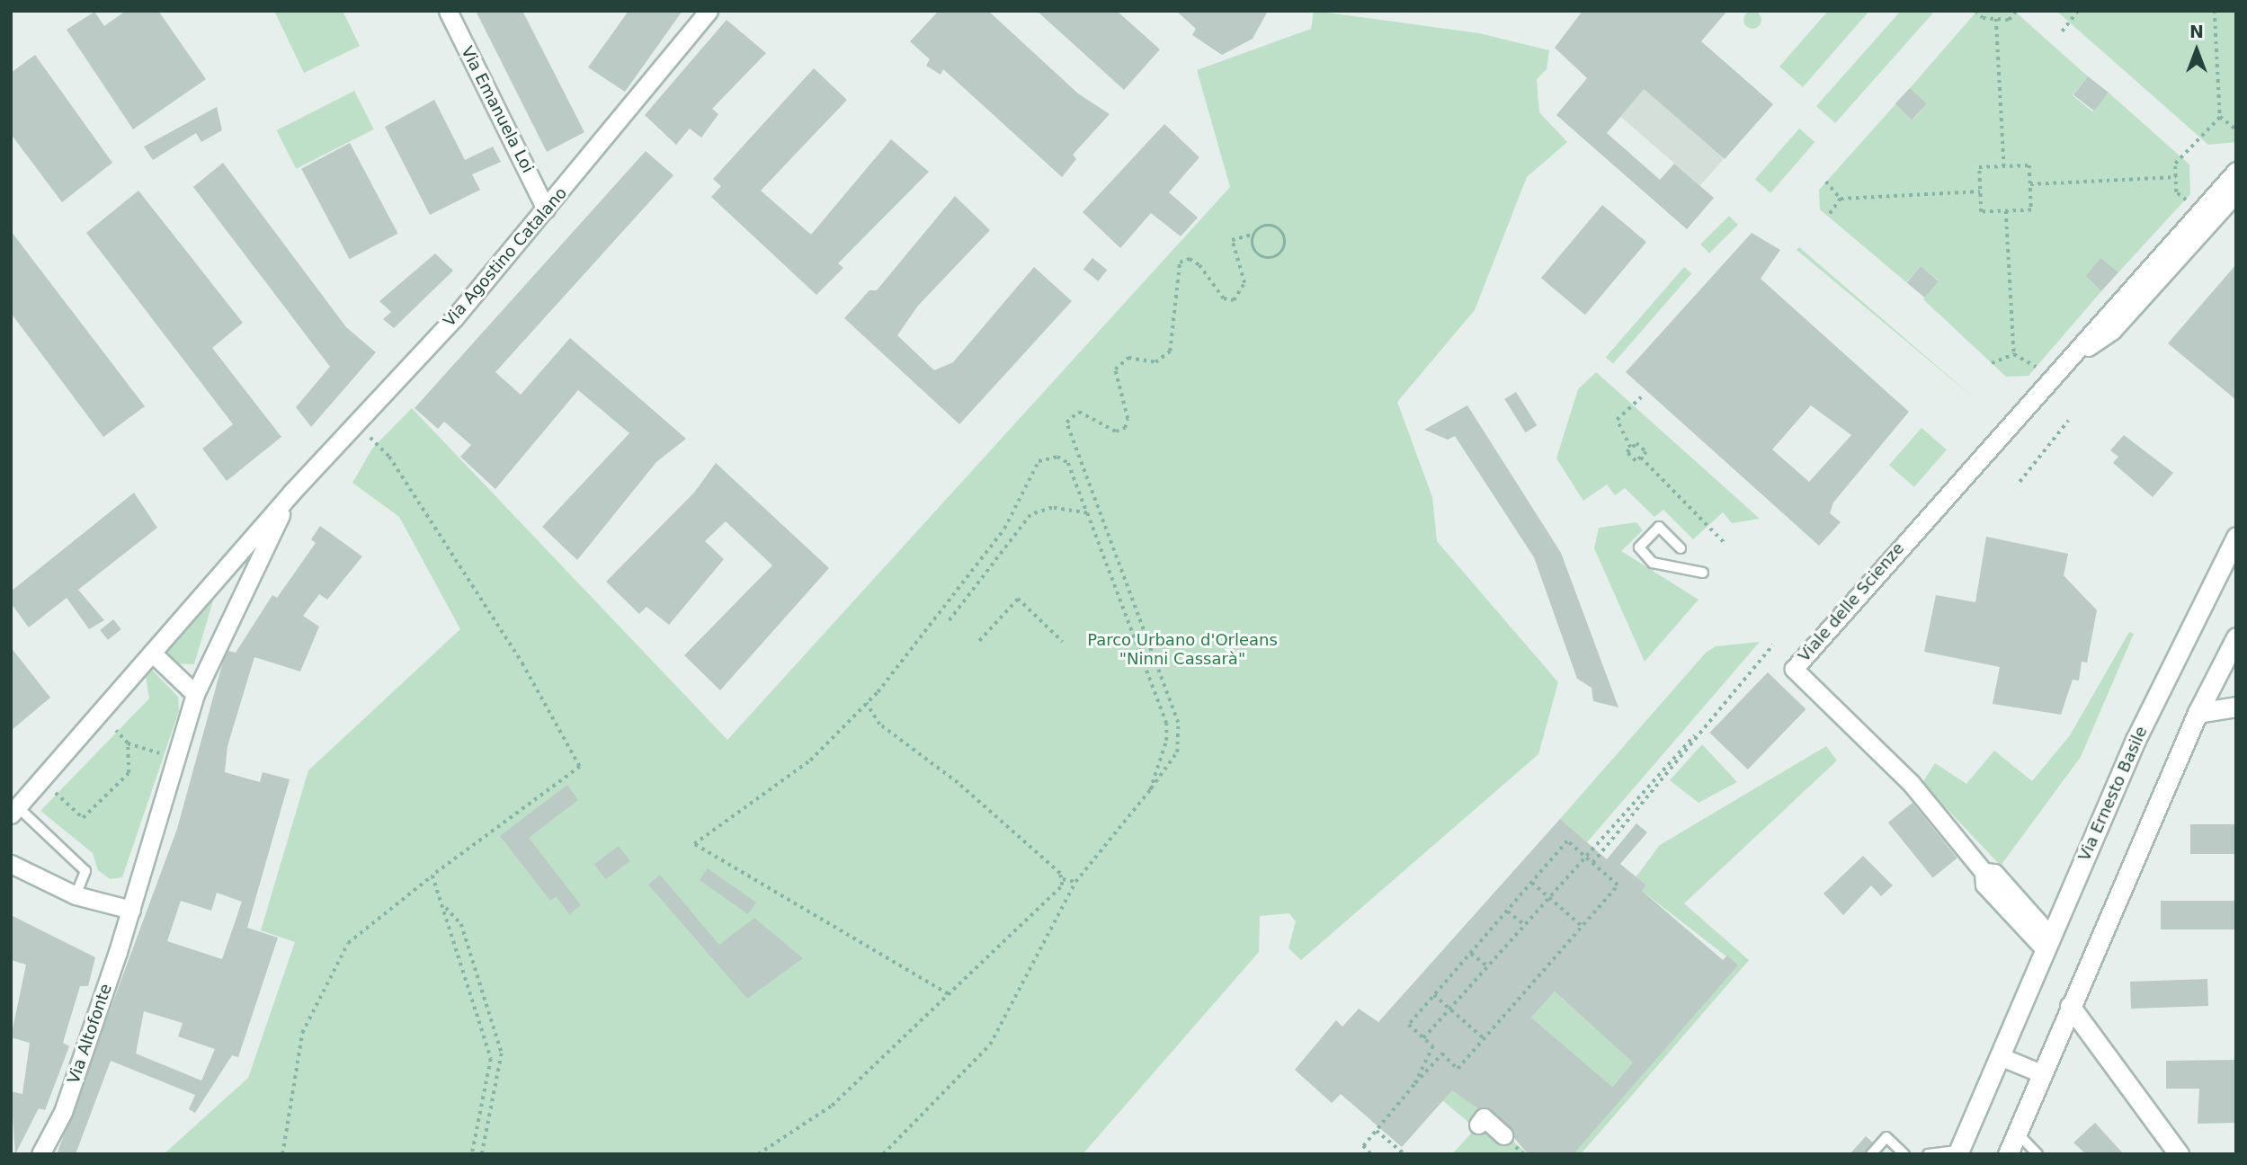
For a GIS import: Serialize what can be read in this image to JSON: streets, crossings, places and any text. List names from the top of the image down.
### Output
{
  "streets": {
    "main road": ["Via Ernesto Basile"],
    "street": [
      "Via Emanuela Loi",
      "Via Agostino Catalano",
      "Viale delle Scienze",
      "Via Altofonte"
    ]
  },
  "crossings": [
    ["Via Emanuela Loi", "Via Agostino Catalano"],
    ["Via Agostino Catalano", "Via Altofonte"],
    ["Viale delle Scienze", "Via Ernesto Basile"]
  ],
  "parks": ["Parco Urbano d'Orleans \"Ninni Cassarà\""],
  "north": "top"
}
